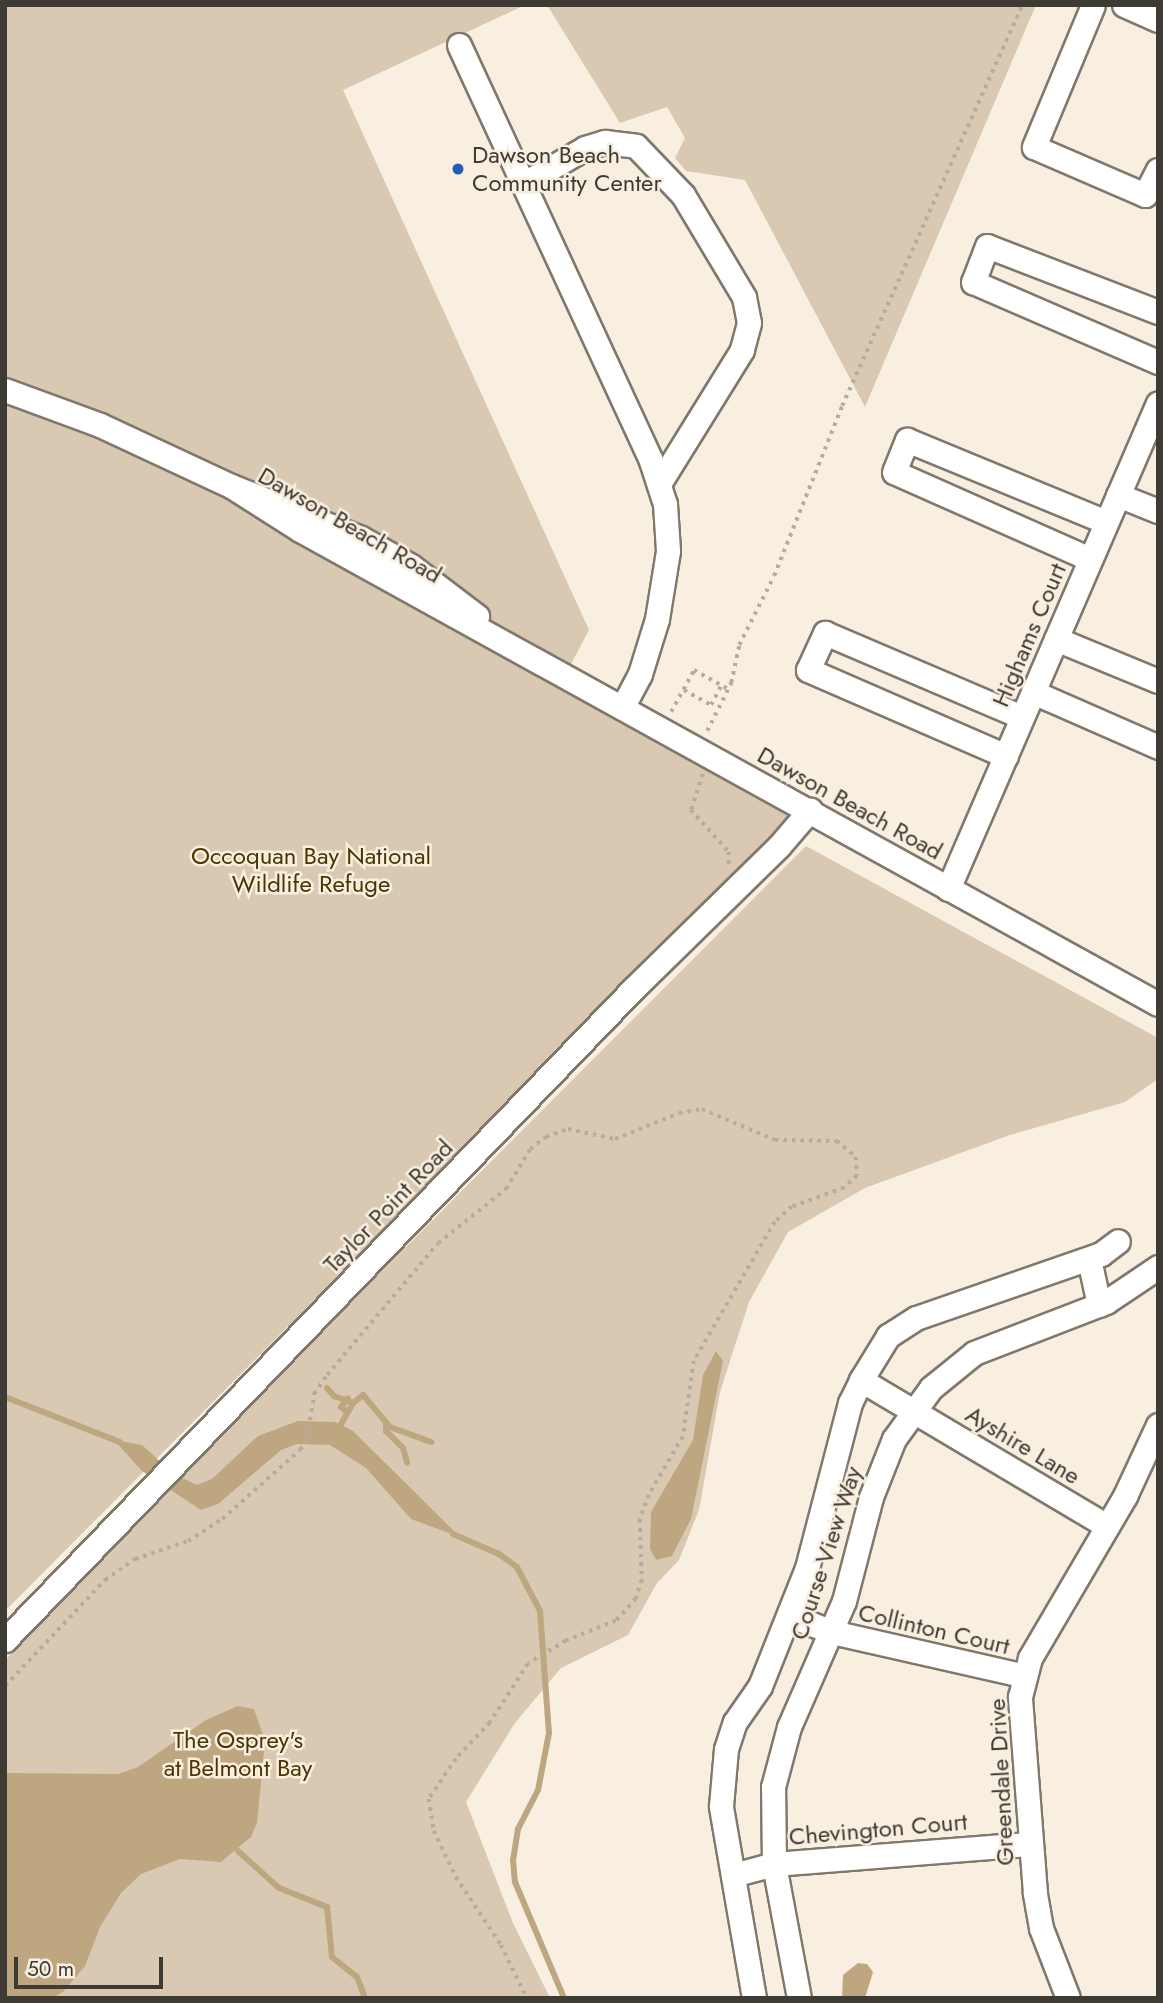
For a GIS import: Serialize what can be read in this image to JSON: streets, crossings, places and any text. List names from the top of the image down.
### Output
{
  "streets": {
    "street": [
      "Dawson Beach Road",
      "Highams Court",
      "Taylor Point Road",
      "Ayshire Lane",
      "Course View Way",
      "Collinton Court",
      "Greendale Drive",
      "Chevington Court"
    ]
  },
  "crossings": [
    ["Dawson Beach Road", "Highams Court"],
    ["Dawson Beach Road", "Taylor Point Road"],
    ["Ayshire Lane", "Course View Way"],
    ["Ayshire Lane", "Greendale Drive"],
    ["Course View Way", "Collinton Court"],
    ["Course View Way", "Chevington Court"],
    ["Collinton Court", "Greendale Drive"],
    ["Greendale Drive", "Chevington Court"]
  ],
  "parks": ["Occoquan Bay National Wildlife Refuge", "The Osprey's at Belmont Bay"],
  "places": ["Dawson Beach Community Center"],
  "scale_bar": "50 m"
}
